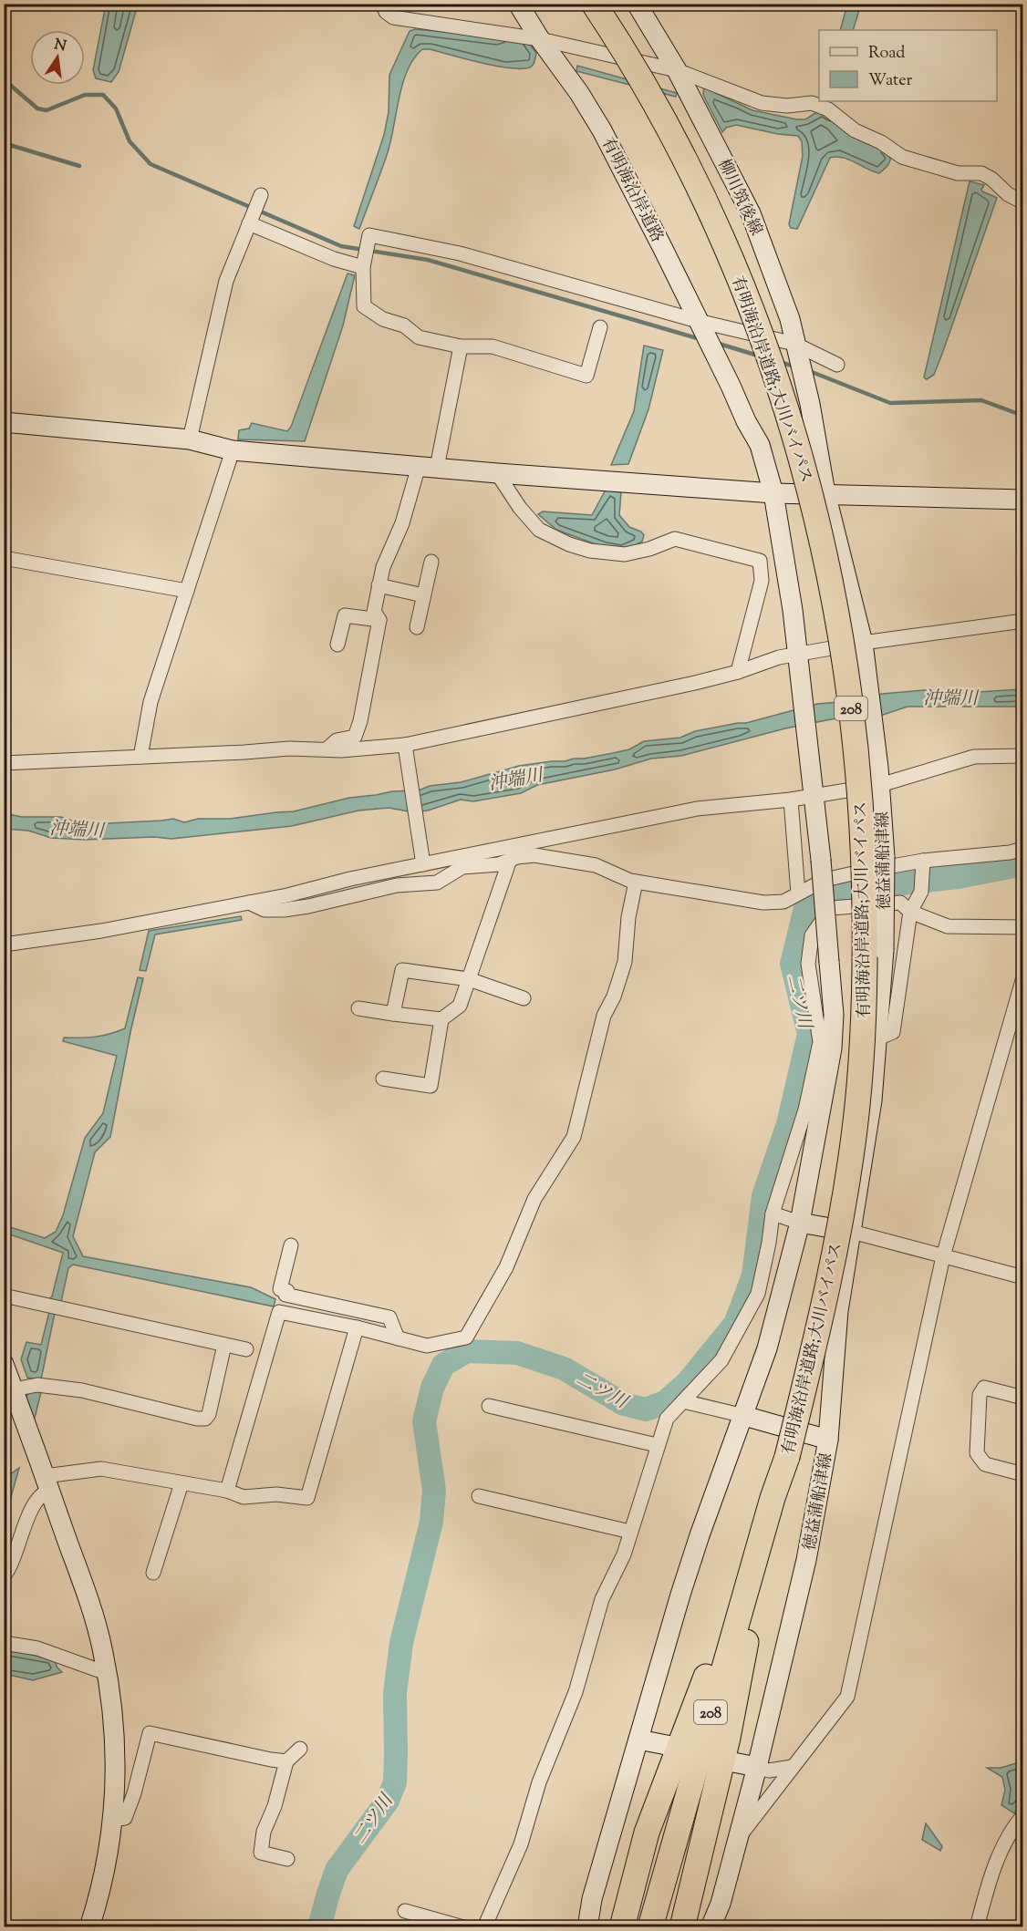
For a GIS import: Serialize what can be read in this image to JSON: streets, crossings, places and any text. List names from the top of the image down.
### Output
{
  "streets": {
    "highway": ["有明海沿岸道路;大川バイパス", "208"],
    "main road": ["有明海沿岸道路", "柳川筑後線", "徳益蒲船津線"]
  },
  "crossings": [
    ["柳川筑後線", "徳益蒲船津線"]
  ],
  "water": ["沖端川", "二ツ川"],
  "legend": ["Road", "Water"],
  "north": "top"
}
